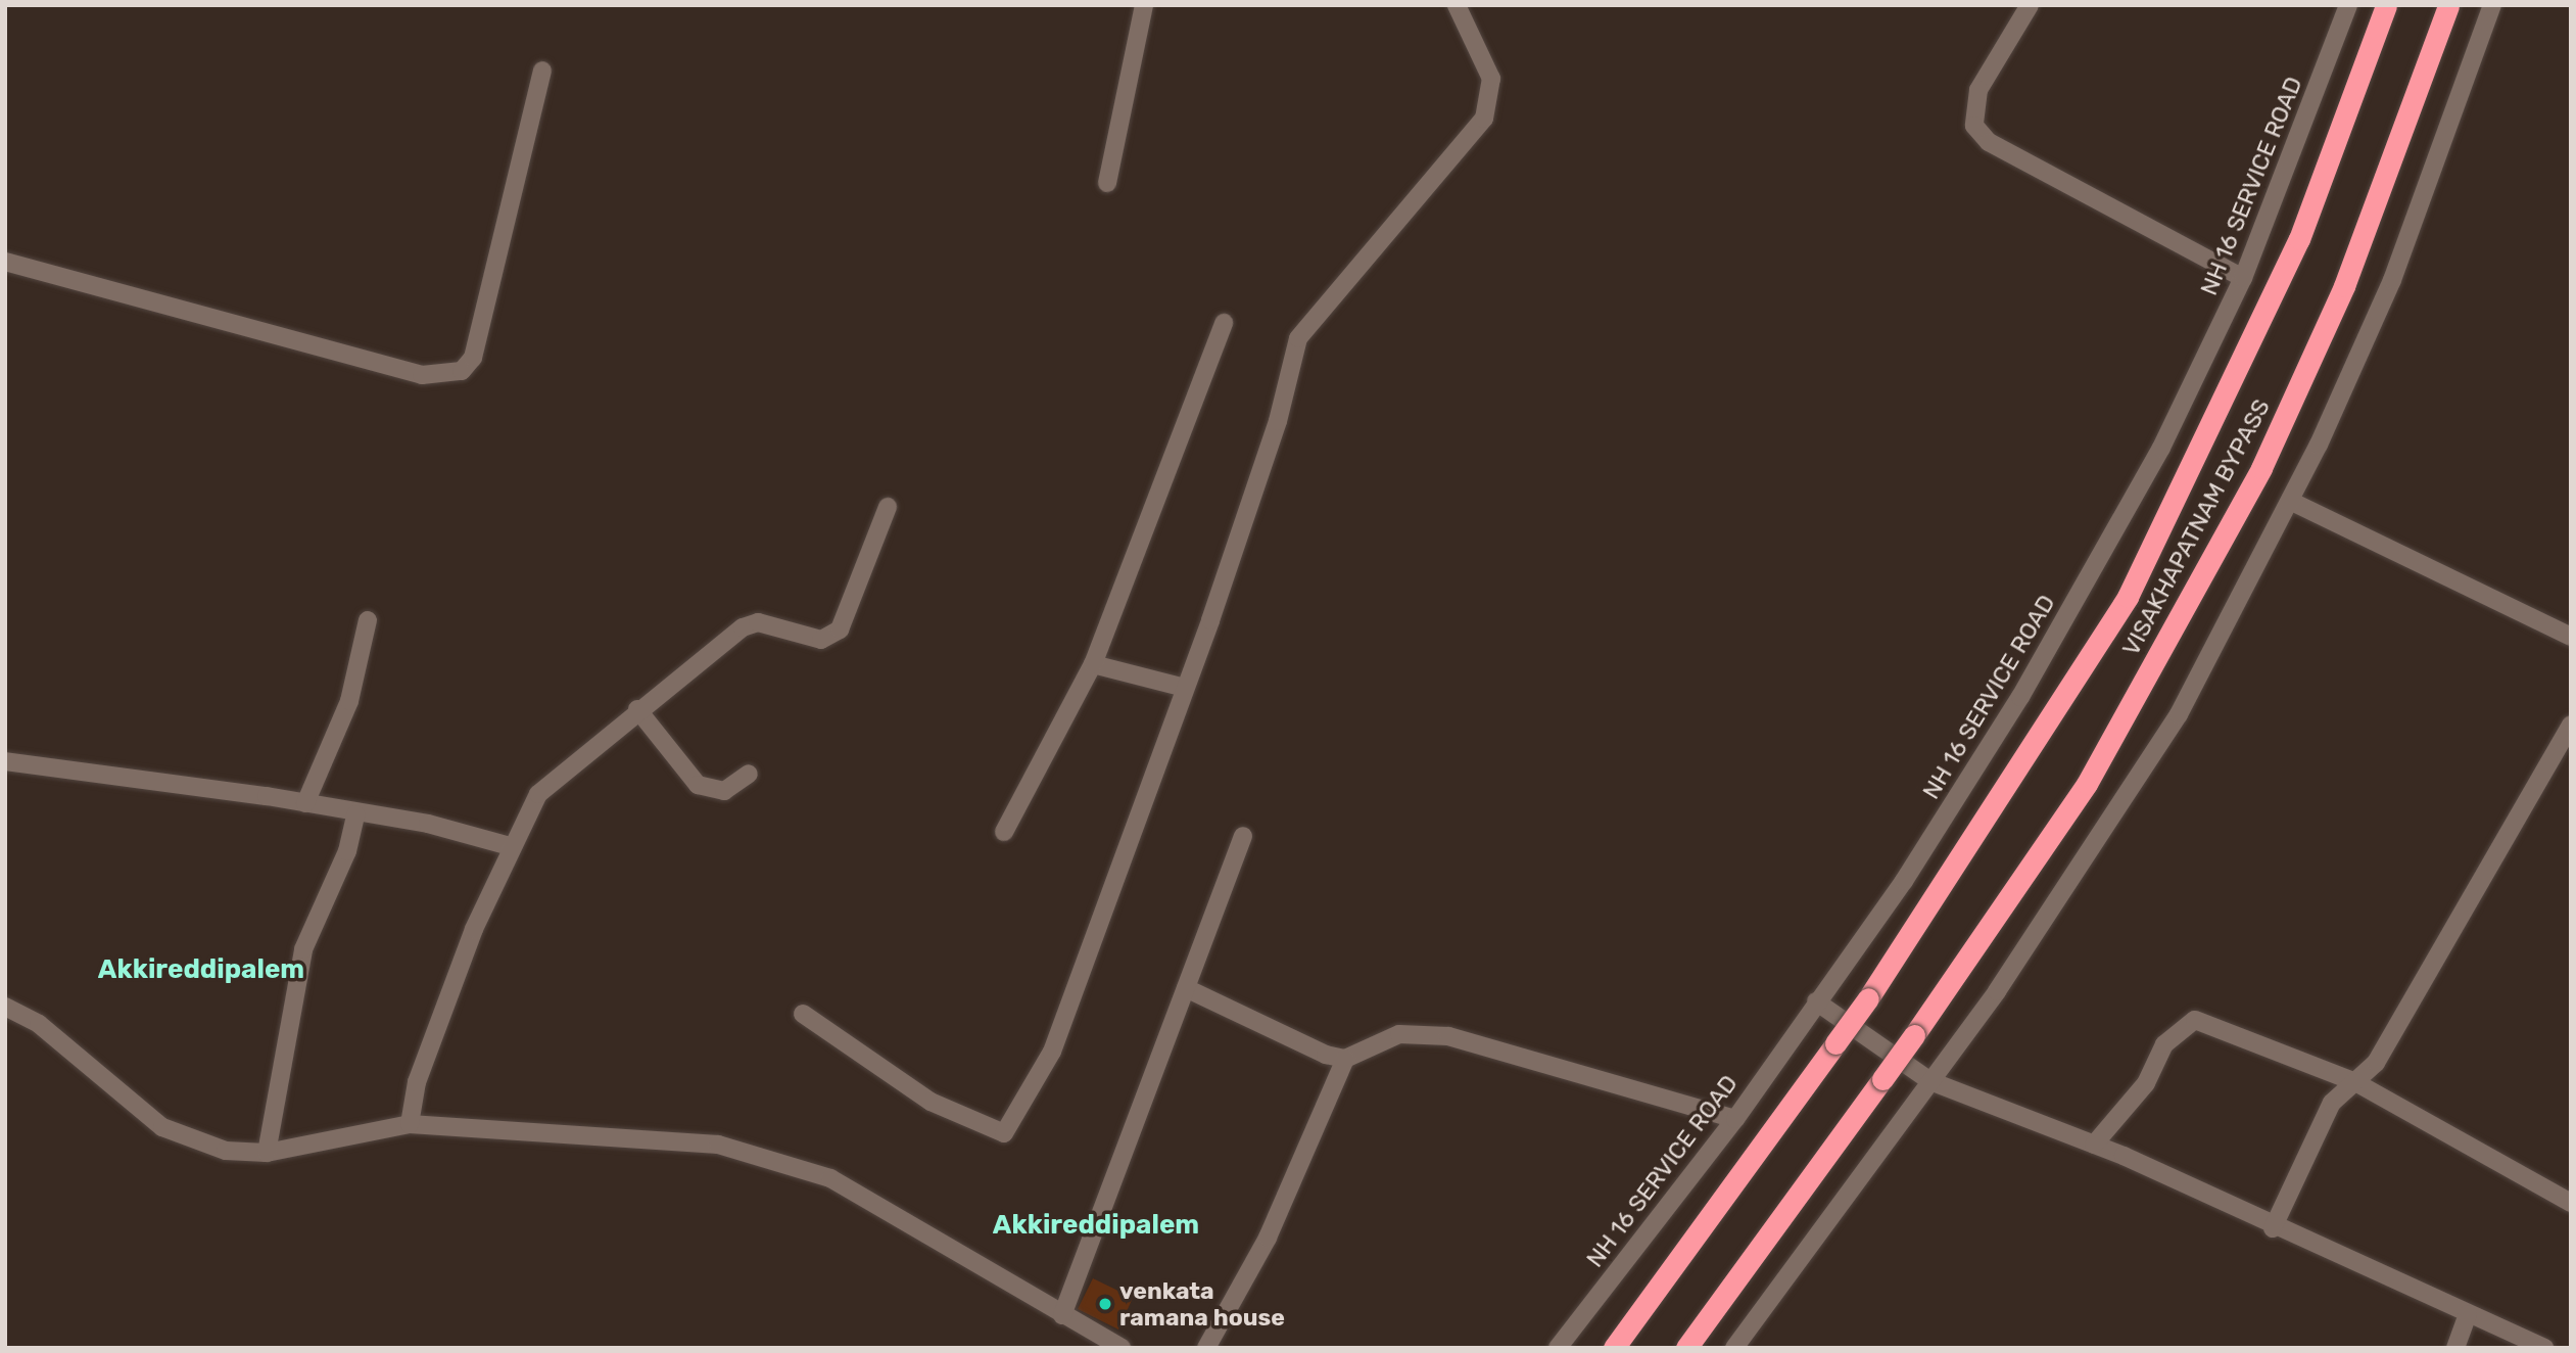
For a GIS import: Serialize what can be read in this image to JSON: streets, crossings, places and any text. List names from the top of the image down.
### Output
{
  "streets": {
    "highway": ["VISAKHAPATNAM BYPASS"],
    "street": ["NH 16 SERVICE ROAD"]
  },
  "districts": ["Akkireddipalem", "Akkireddipalem"],
  "places": ["venkata ramana house"]
}
